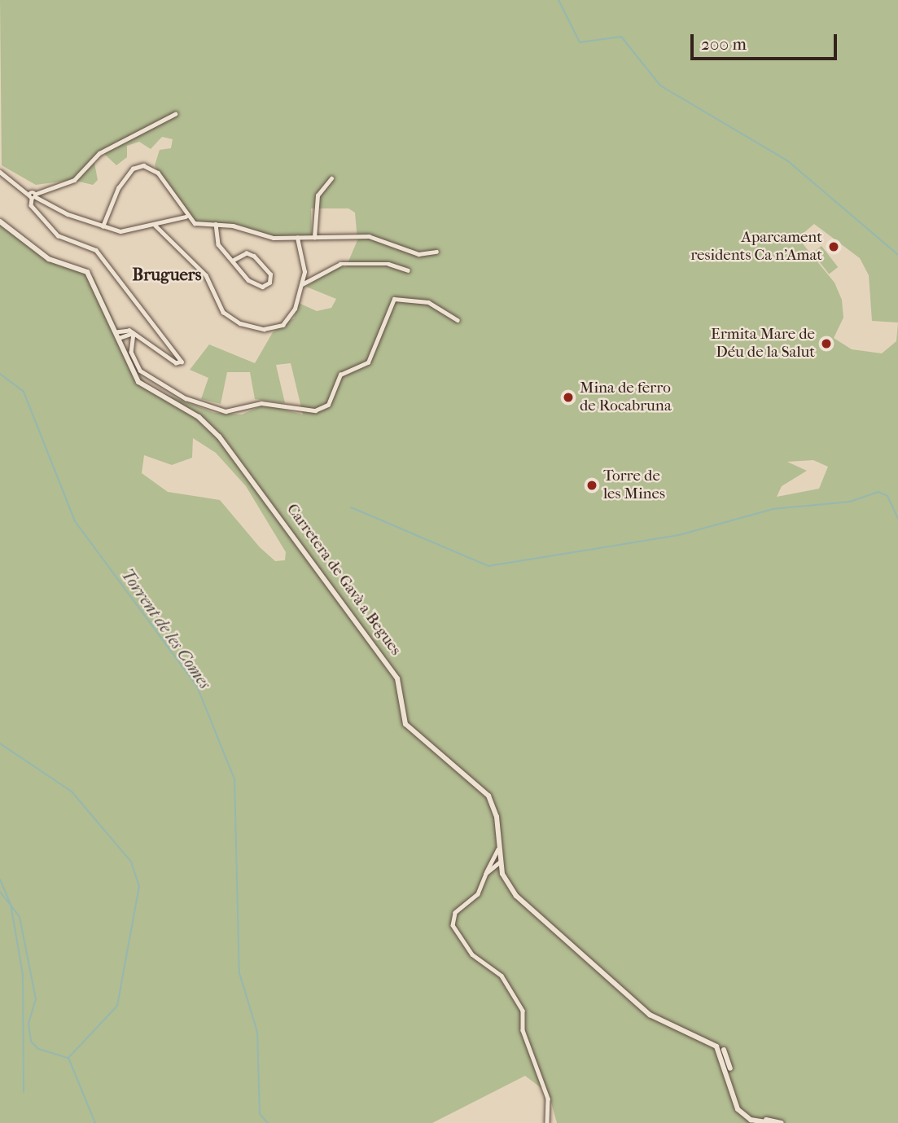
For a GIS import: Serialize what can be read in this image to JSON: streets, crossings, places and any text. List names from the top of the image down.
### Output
{
  "streets": {
    "main road": ["Carretera de Gavà a Begues"]
  },
  "districts": ["Bruguers"],
  "water": ["Torrent de les Comes"],
  "places": [
    "Aparcament residents Ca n'Amat",
    "Ermita Mare de Déu de la Salut",
    "Mina de ferro de Rocabruna",
    "Torre de les Mines"
  ],
  "scale_bar": "200 m"
}
